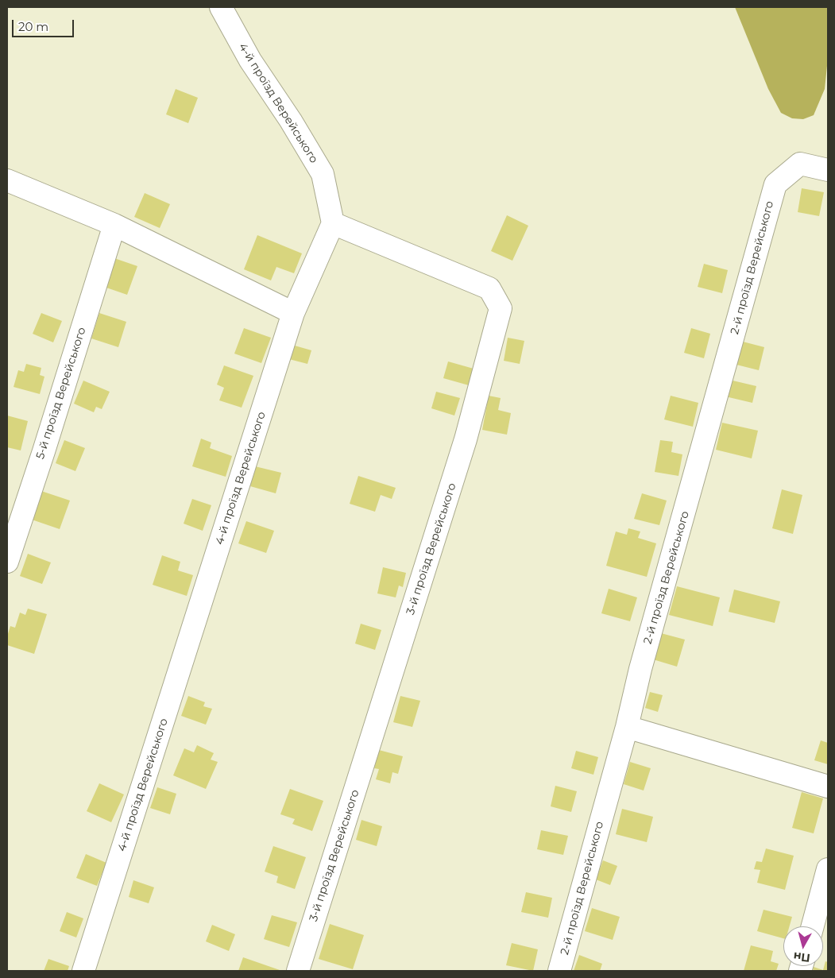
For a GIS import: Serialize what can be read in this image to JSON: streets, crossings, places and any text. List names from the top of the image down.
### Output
{
  "streets": {
    "street": [
      "4-й проїзд Верейського",
      "2-й проїзд Верейського",
      "5-й проїзд Верейського",
      "3-й проїзд Верейського"
    ]
  },
  "crossings": [
    ["4-й проїзд Верейського", "3-й проїзд Верейського"]
  ],
  "scale_bar": "20 m",
  "north": "bottom"
}
